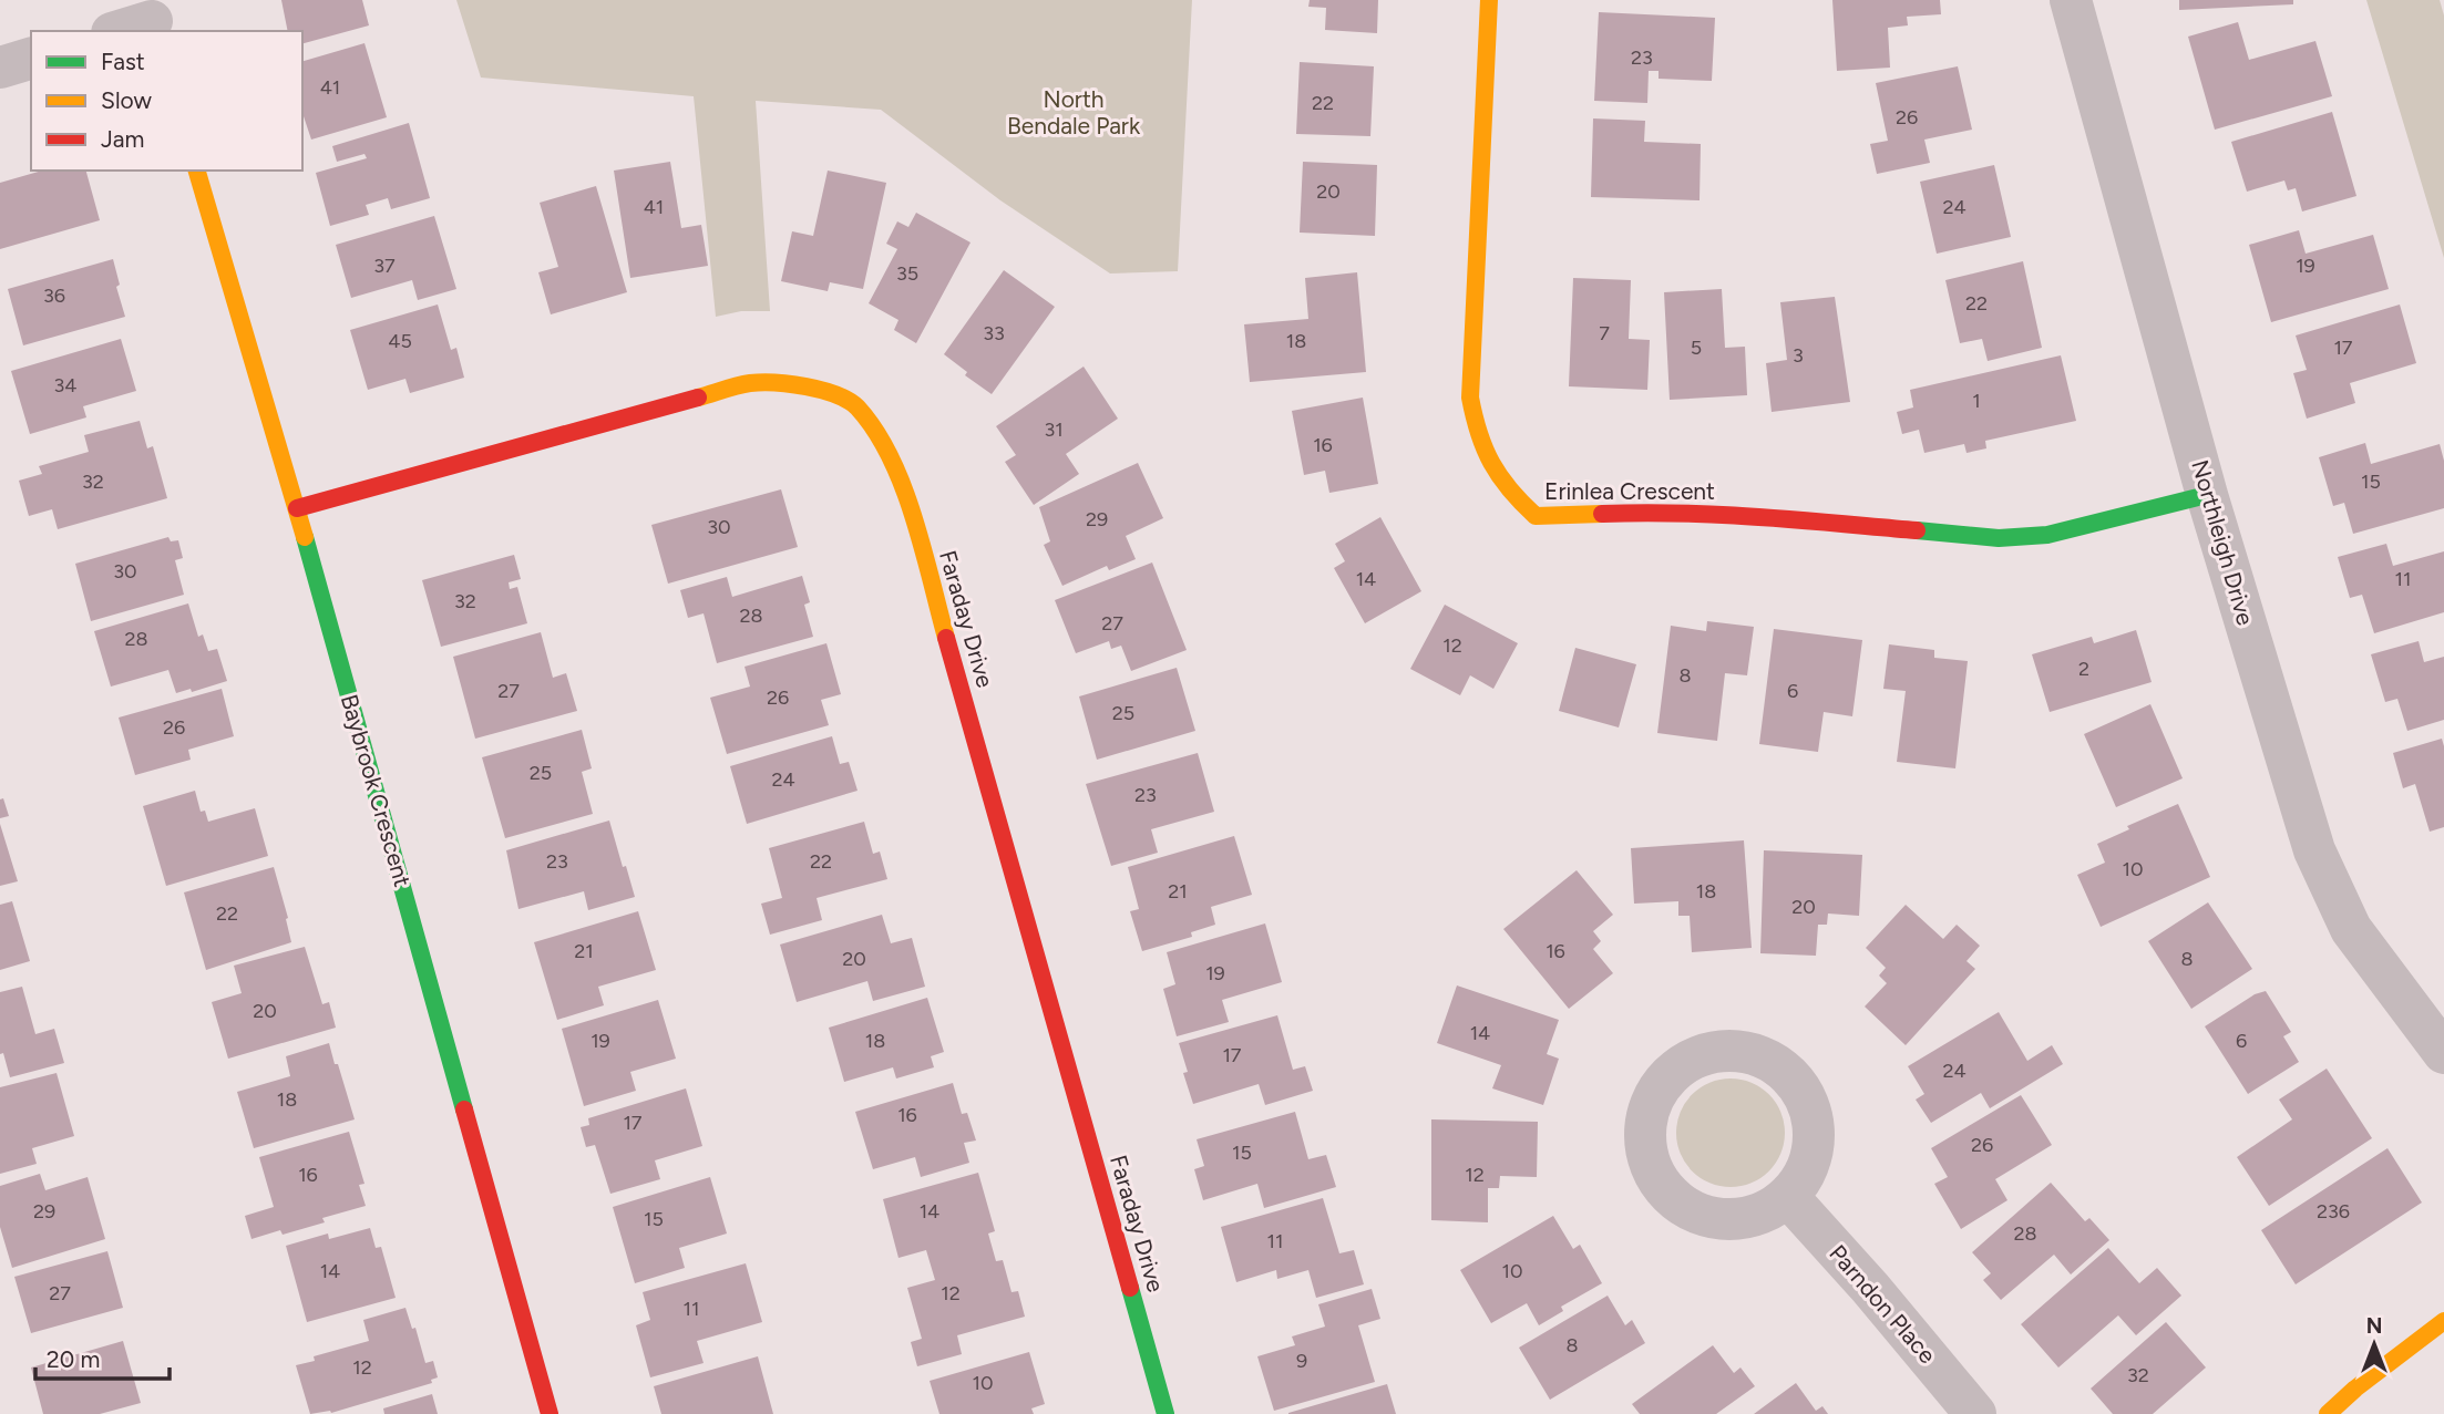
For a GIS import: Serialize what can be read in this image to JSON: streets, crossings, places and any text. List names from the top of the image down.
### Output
{
  "streets": {
    "street": [
      "Erinlea Crescent",
      "Northleigh Drive",
      "Faraday Drive",
      "Baybrook Crescent",
      "Parndon Place"
    ]
  },
  "crossings": [
    ["Erinlea Crescent", "Northleigh Drive"],
    ["Faraday Drive", "Baybrook Crescent"]
  ],
  "parks": ["North Bendale Park"],
  "house_numbers": [
    "23",
    "41",
    "22",
    "26",
    "20",
    "41",
    "24",
    "37",
    "19",
    "35",
    "36",
    "22",
    "33",
    "7",
    "45",
    "18",
    "5",
    "17",
    "3",
    "34",
    "1",
    "31",
    "16",
    "32",
    "15",
    "29",
    "30",
    "30",
    "14",
    "11",
    "32",
    "28",
    "27",
    "28",
    "12",
    "2",
    "8",
    "27",
    "6",
    "26",
    "25",
    "26",
    "25",
    "24",
    "23",
    "23",
    "22",
    "10",
    "21",
    "18",
    "20",
    "22",
    "21",
    "16",
    "20",
    "8",
    "19",
    "20",
    "14",
    "19",
    "18",
    "6",
    "17",
    "24",
    "18",
    "16",
    "17",
    "26",
    "15",
    "16",
    "12",
    "29",
    "14",
    "236",
    "15",
    "28",
    "11",
    "14",
    "10",
    "27",
    "12",
    "11",
    "8",
    "9",
    "12",
    "32",
    "10"
  ],
  "legend": ["Fast", "Slow", "Jam"],
  "scale_bar": "20 m",
  "north": "top"
}
